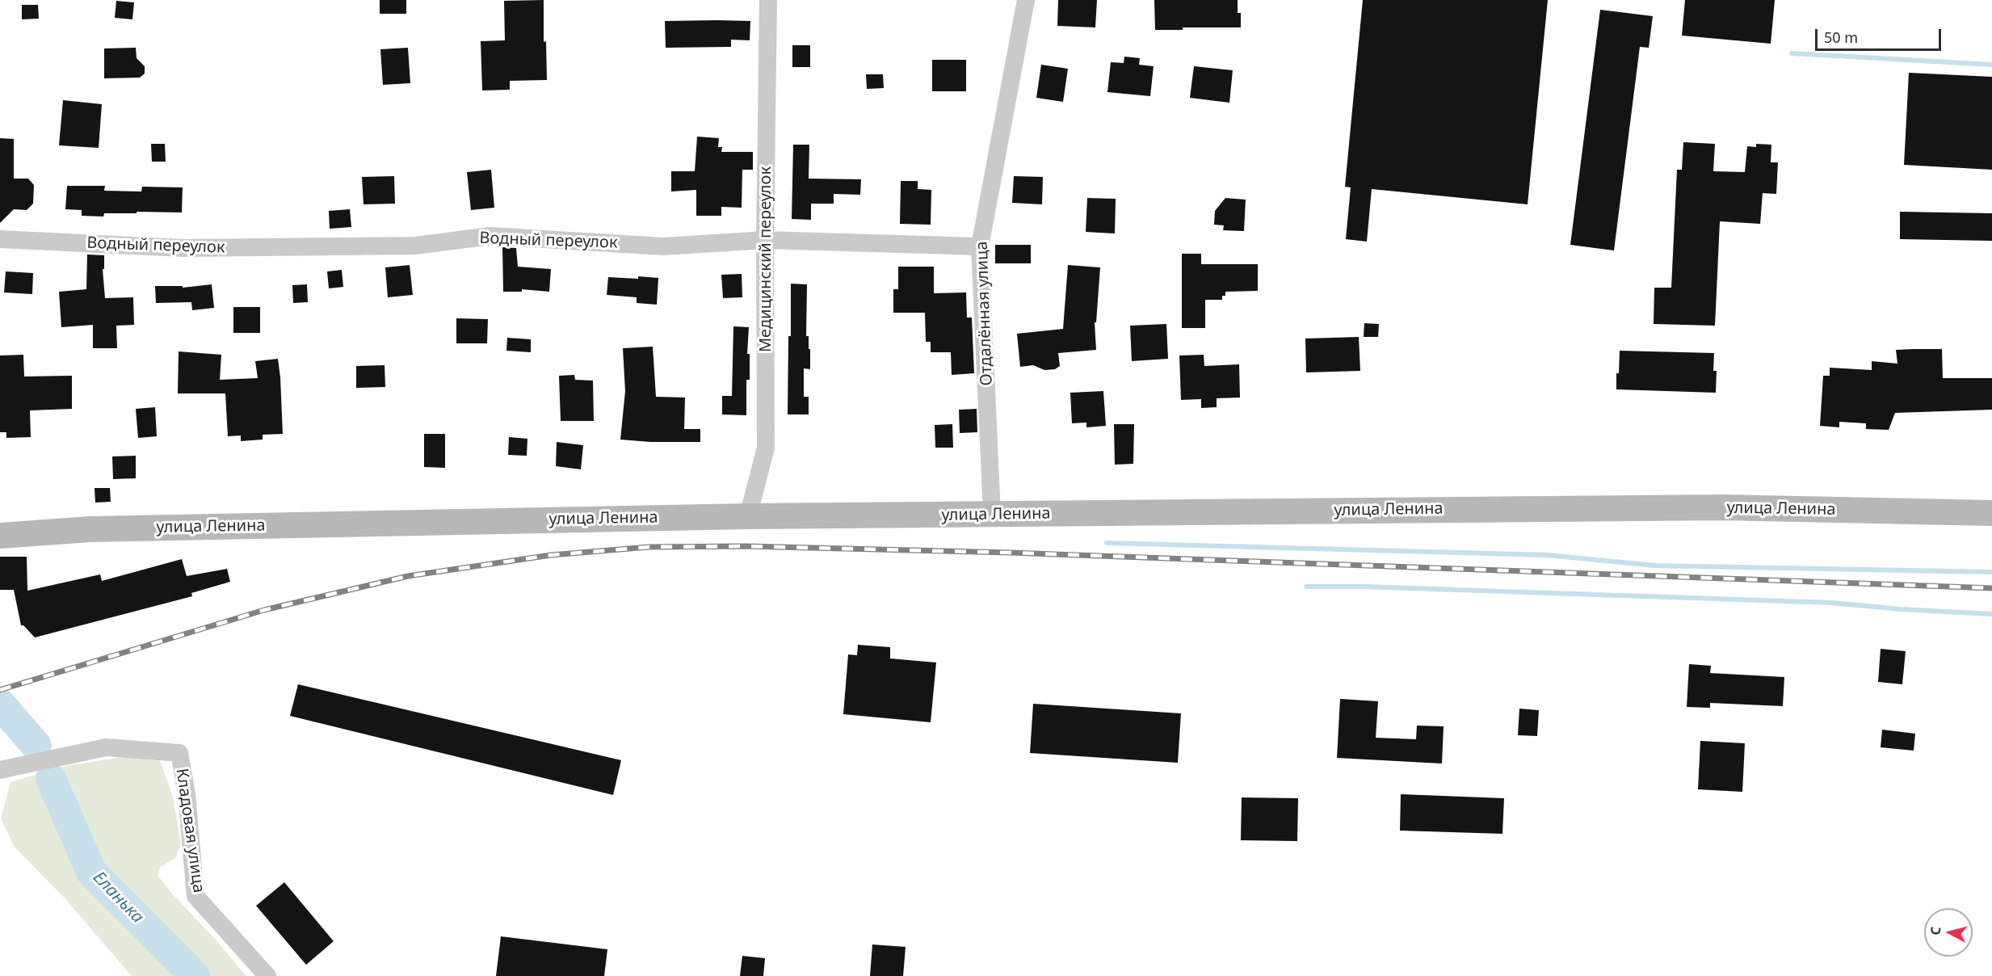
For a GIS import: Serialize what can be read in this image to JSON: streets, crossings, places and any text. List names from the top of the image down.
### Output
{
  "streets": {
    "main road": ["улица Ленина"],
    "street": [
      "Водный переулок",
      "Медицинский переулок",
      "Отдалённая улица",
      "Кладовая улица"
    ]
  },
  "crossings": [
    ["Водный переулок", "Медицинский переулок"],
    ["Водный переулок", "Отдалённая улица"],
    ["Медицинский переулок", "улица Ленина"],
    ["Отдалённая улица", "улица Ленина"]
  ],
  "water": ["Еланька"],
  "scale_bar": "50 m",
  "north": "left"
}
